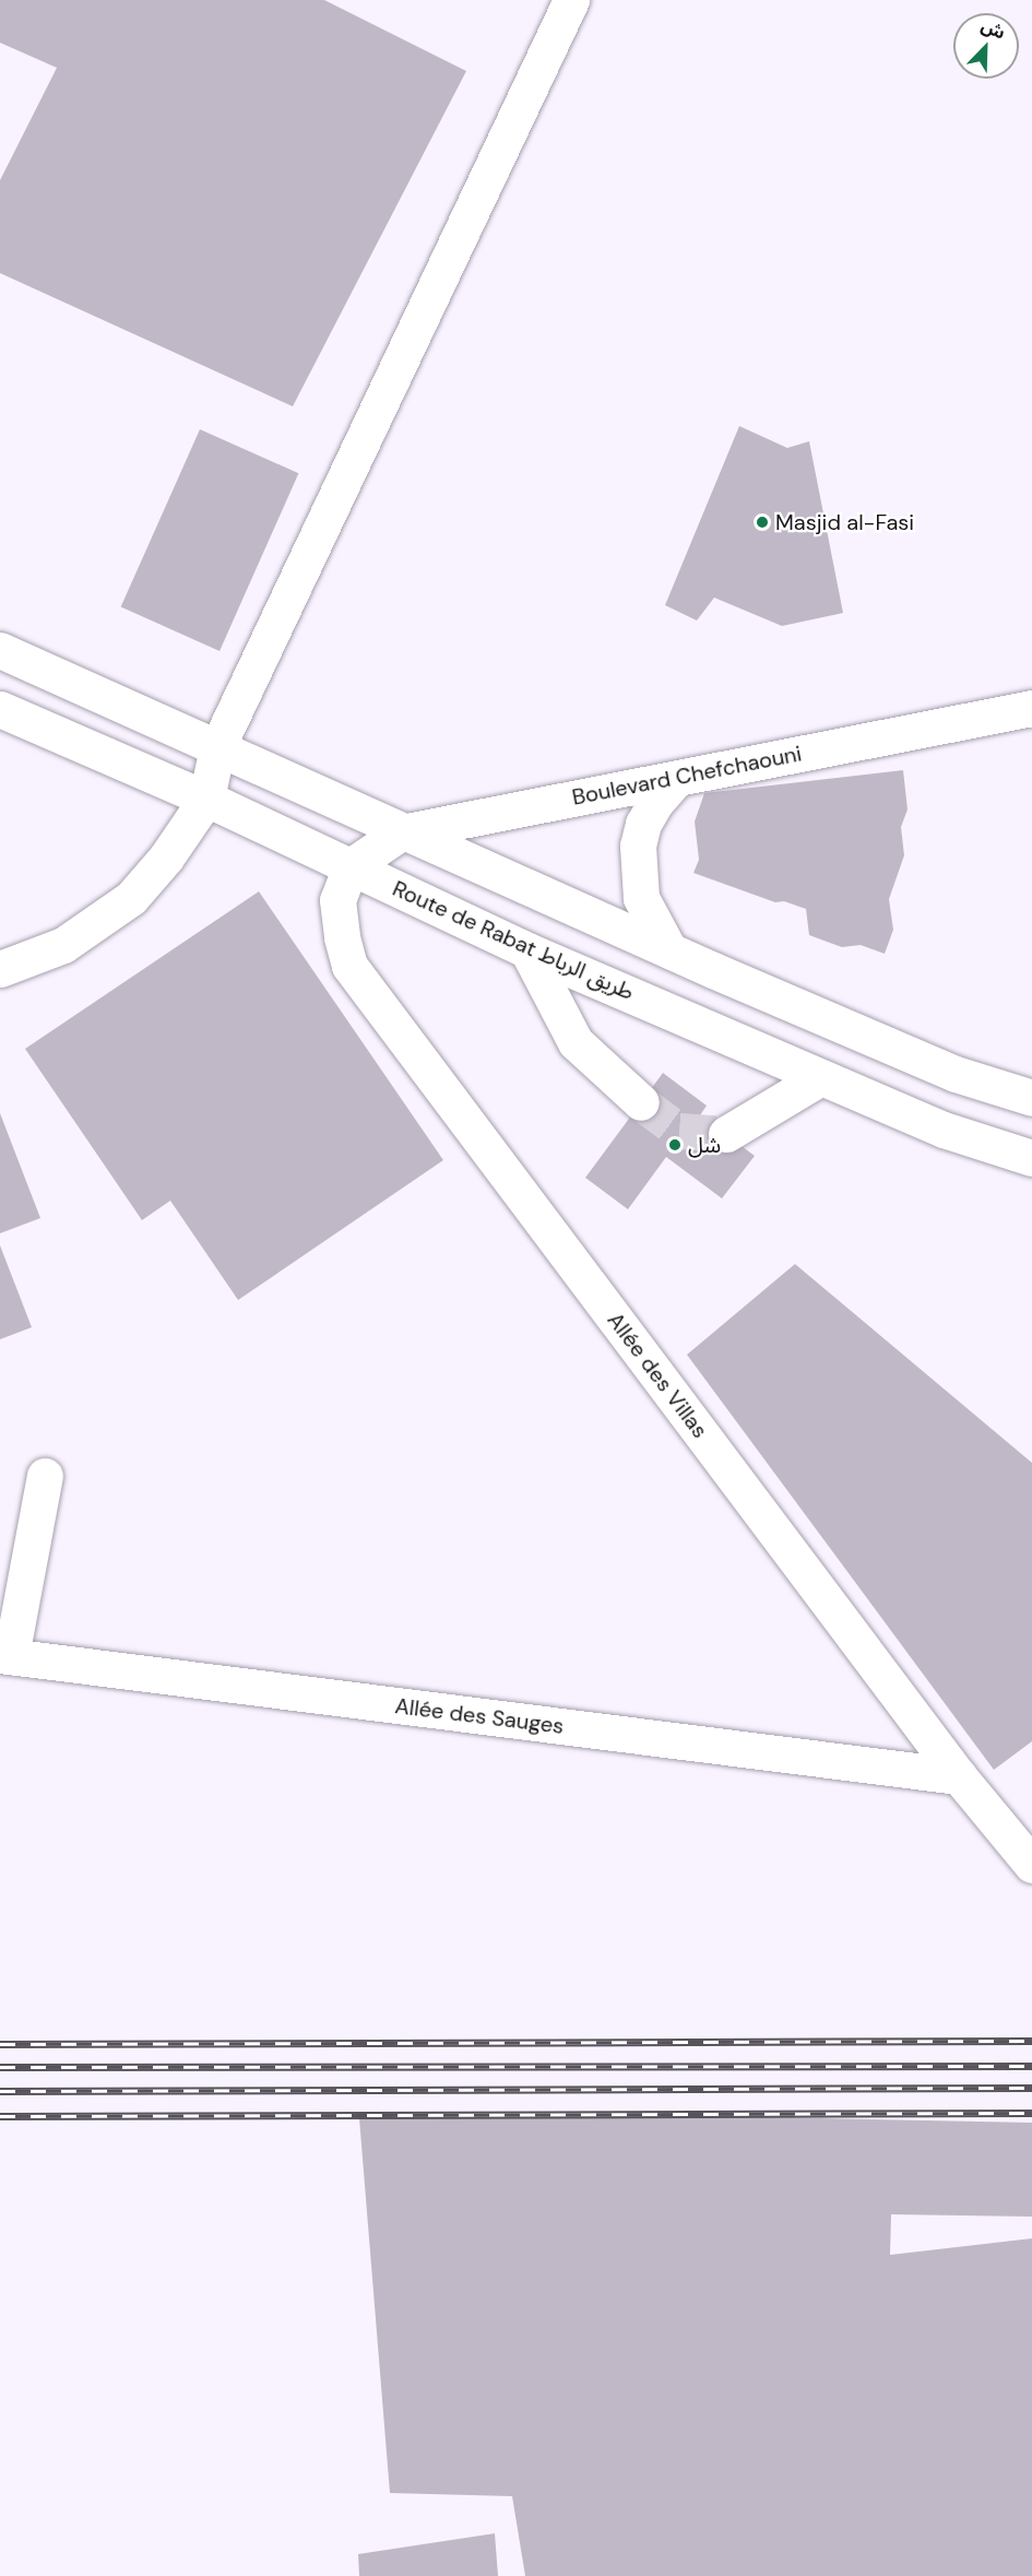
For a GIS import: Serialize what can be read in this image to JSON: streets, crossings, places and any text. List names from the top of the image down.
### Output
{
  "streets": {
    "street": [
      "Boulevard Chefchaouni",
      "Route de Rabat طريق الرباط",
      "Allée des Villas",
      "Allée des Sauges"
    ]
  },
  "crossings": [
    ["Boulevard Chefchaouni", "Route de Rabat طريق الرباط"],
    ["Boulevard Chefchaouni", "Allée des Villas"],
    ["Route de Rabat طريق الرباط", "Allée des Villas"],
    ["Allée des Villas", "Allée des Sauges"]
  ],
  "places": ["Masjid al-Fasi", "شل"],
  "north": "top right"
}
